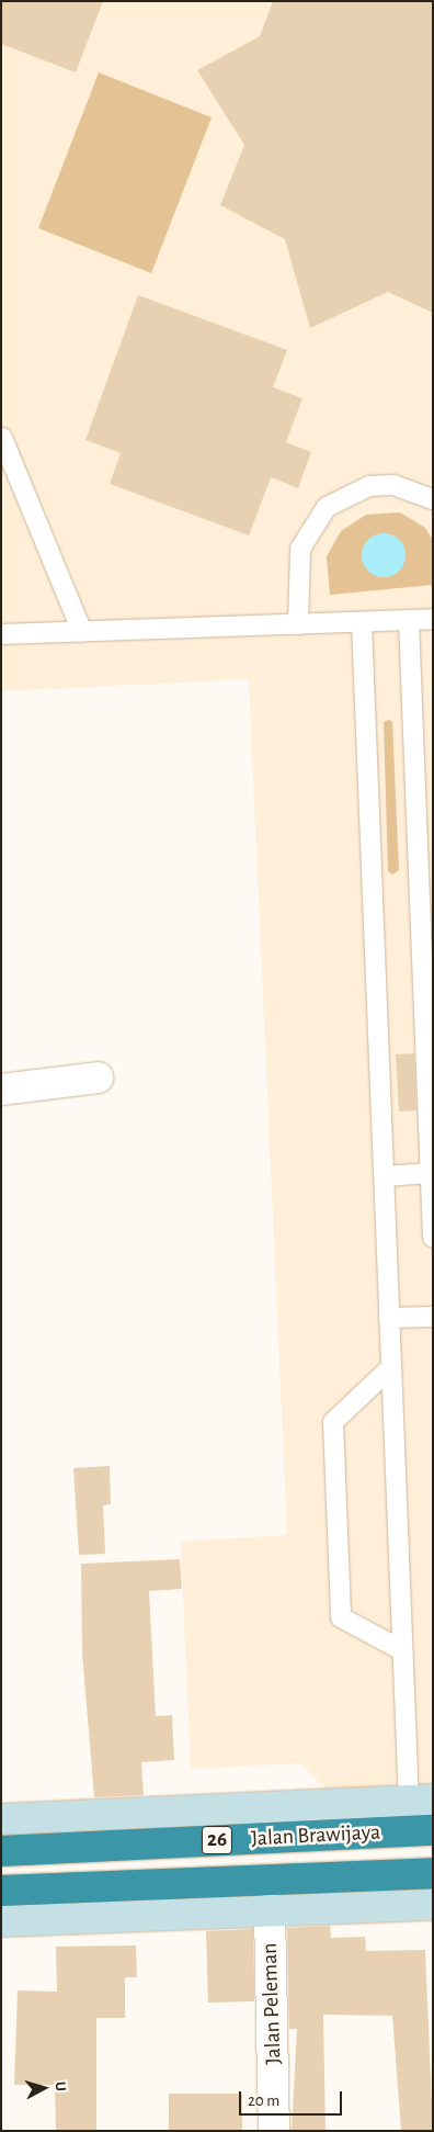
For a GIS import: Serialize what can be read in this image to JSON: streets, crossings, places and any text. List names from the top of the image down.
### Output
{
  "streets": {
    "highway": ["Jalan Brawijaya", "26"],
    "street": ["Jalan Peleman"]
  },
  "scale_bar": "20 m",
  "north": "right"
}
